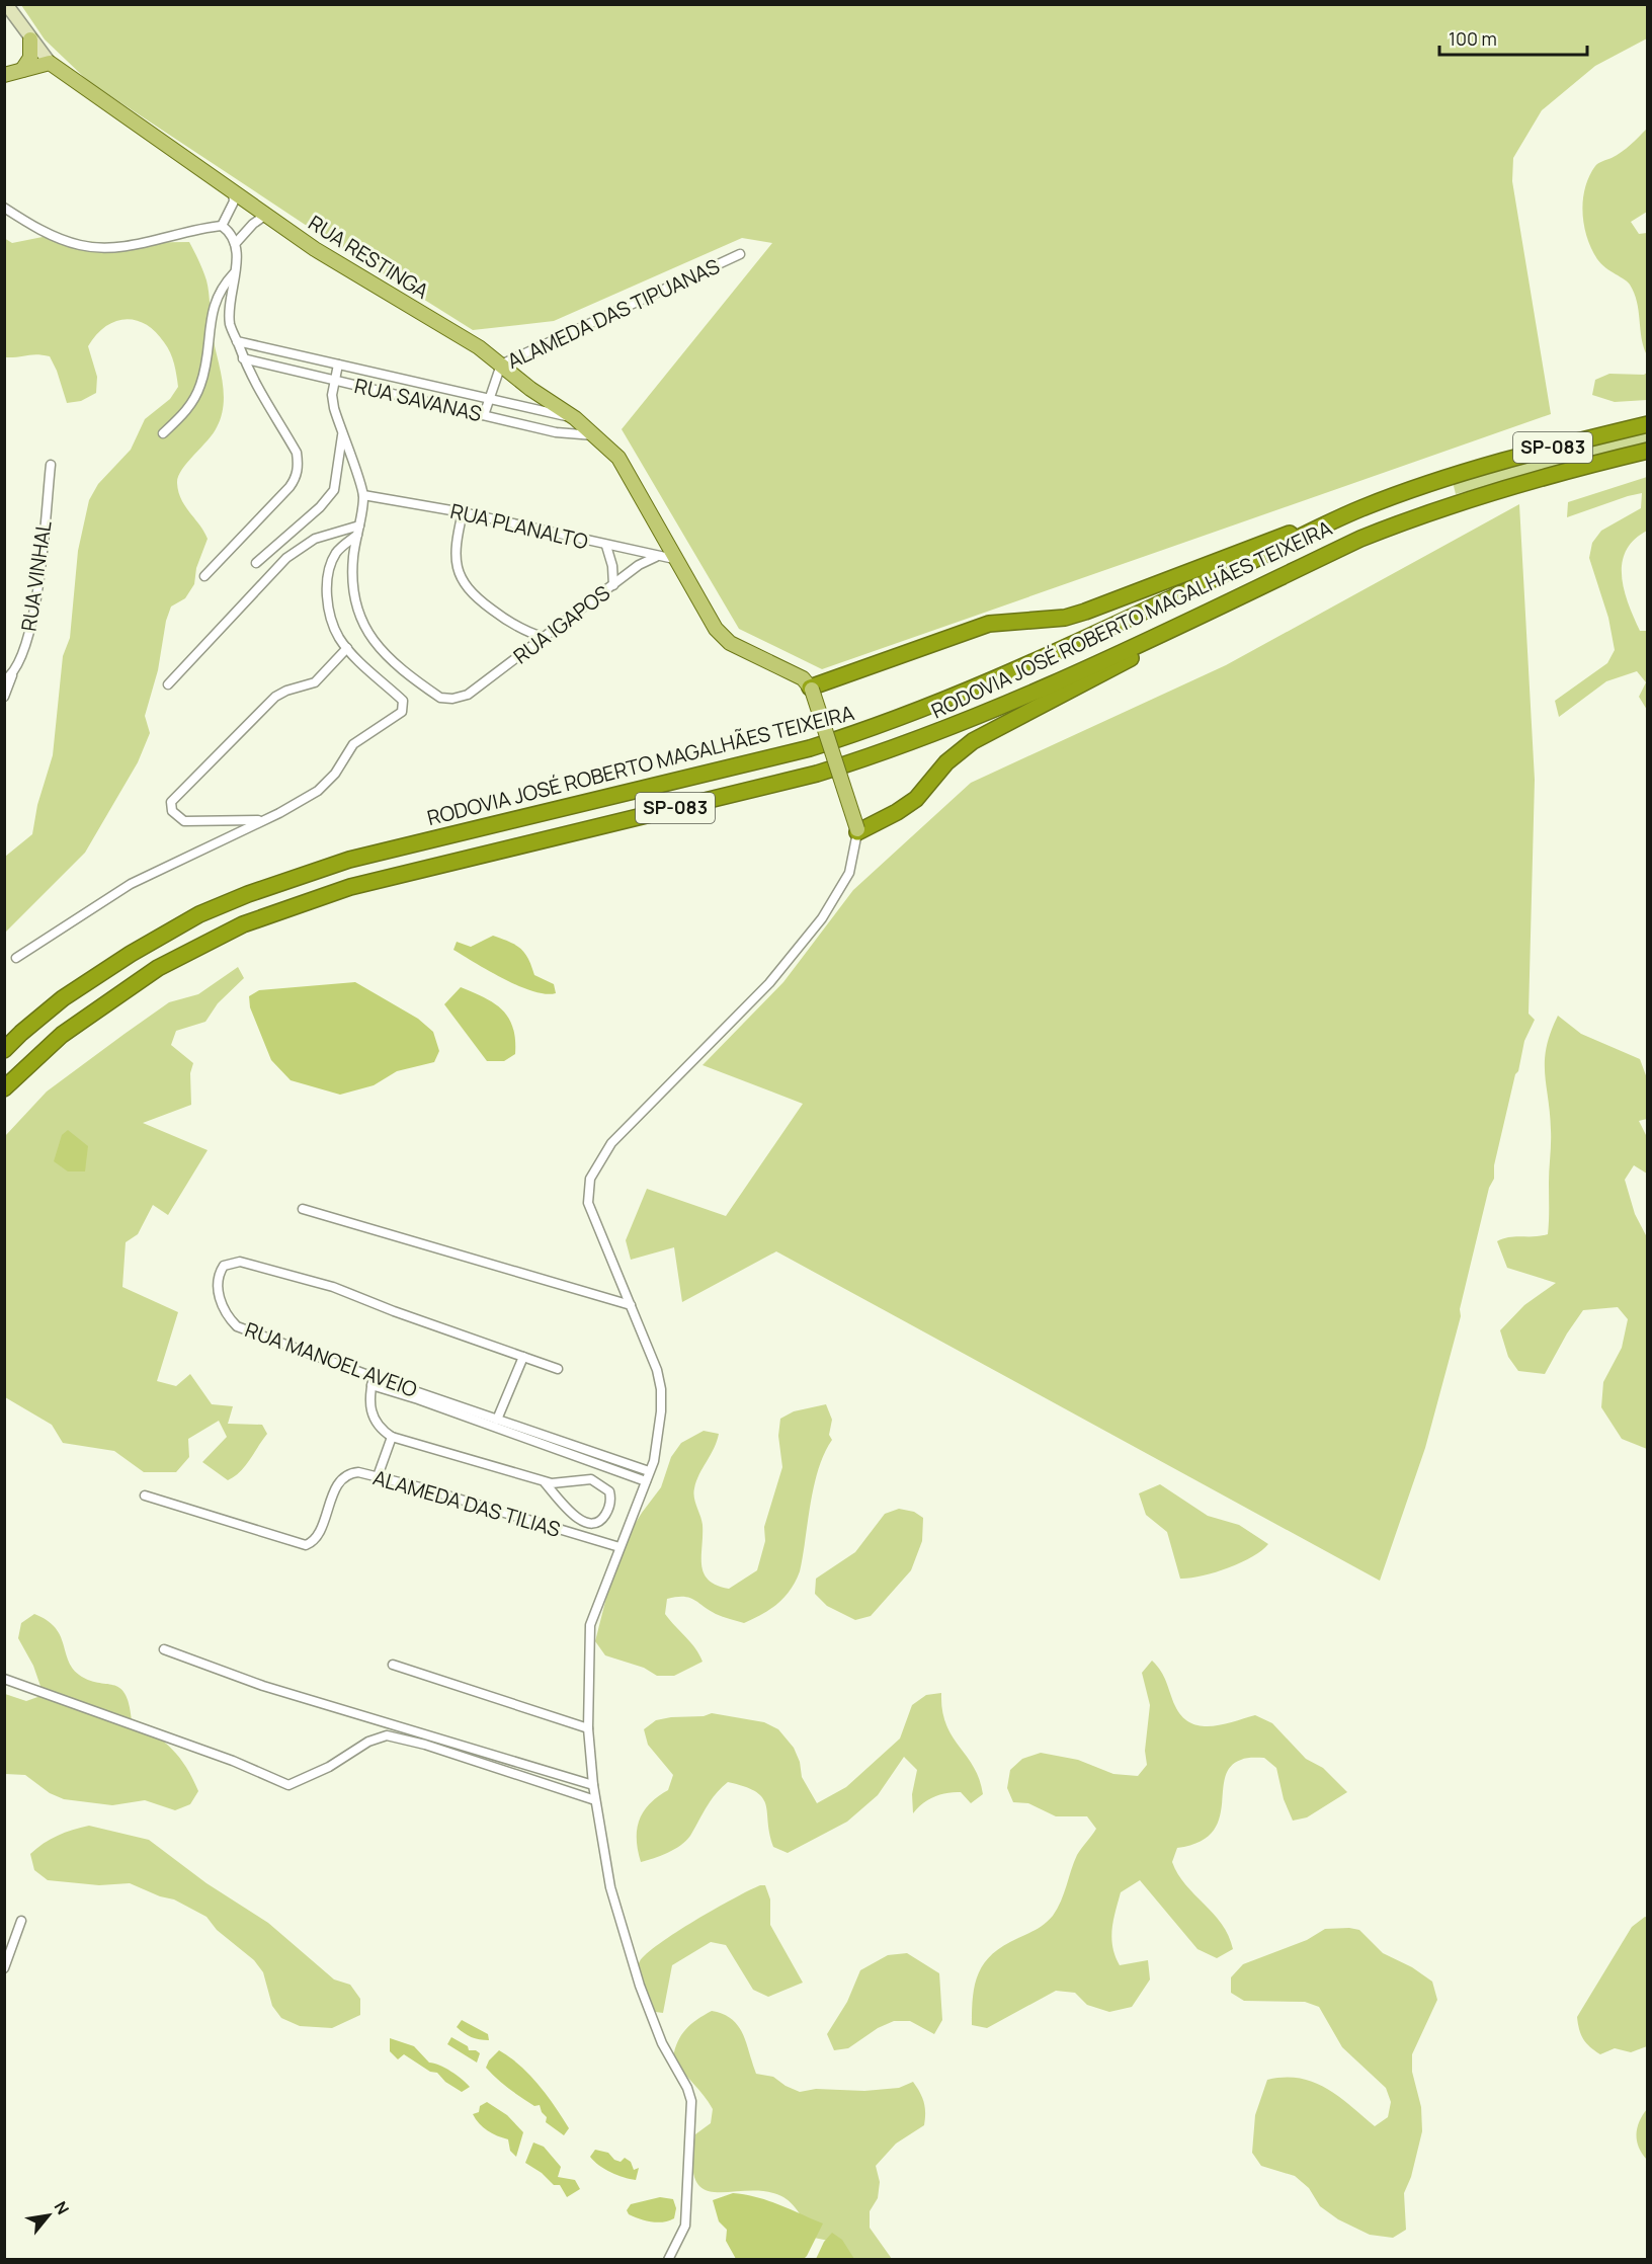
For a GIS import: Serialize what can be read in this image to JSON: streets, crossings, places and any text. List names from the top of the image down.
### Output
{
  "streets": {
    "highway": ["SP-083", "RODOVIA JOSÉ ROBERTO MAGALHÃES TEIXEIRA"],
    "main road": ["RUA RESTINGA"],
    "street": [
      "ALAMEDA DAS TIPUANAS",
      "RUA SAVANAS",
      "RUA PLANALTO",
      "RUA VINHAL",
      "RUA IGAPOS",
      "RUA MANOEL AVEIO",
      "ALAMEDA DAS TILIAS"
    ]
  },
  "crossings": [
    ["RUA RESTINGA", "ALAMEDA DAS TIPUANAS"],
    ["RUA RESTINGA", "RUA SAVANAS"],
    ["RUA RESTINGA", "RUA PLANALTO"],
    ["ALAMEDA DAS TIPUANAS", "RUA SAVANAS"],
    ["RUA PLANALTO", "RUA IGAPOS"]
  ],
  "scale_bar": "100 m",
  "north": "top right"
}
